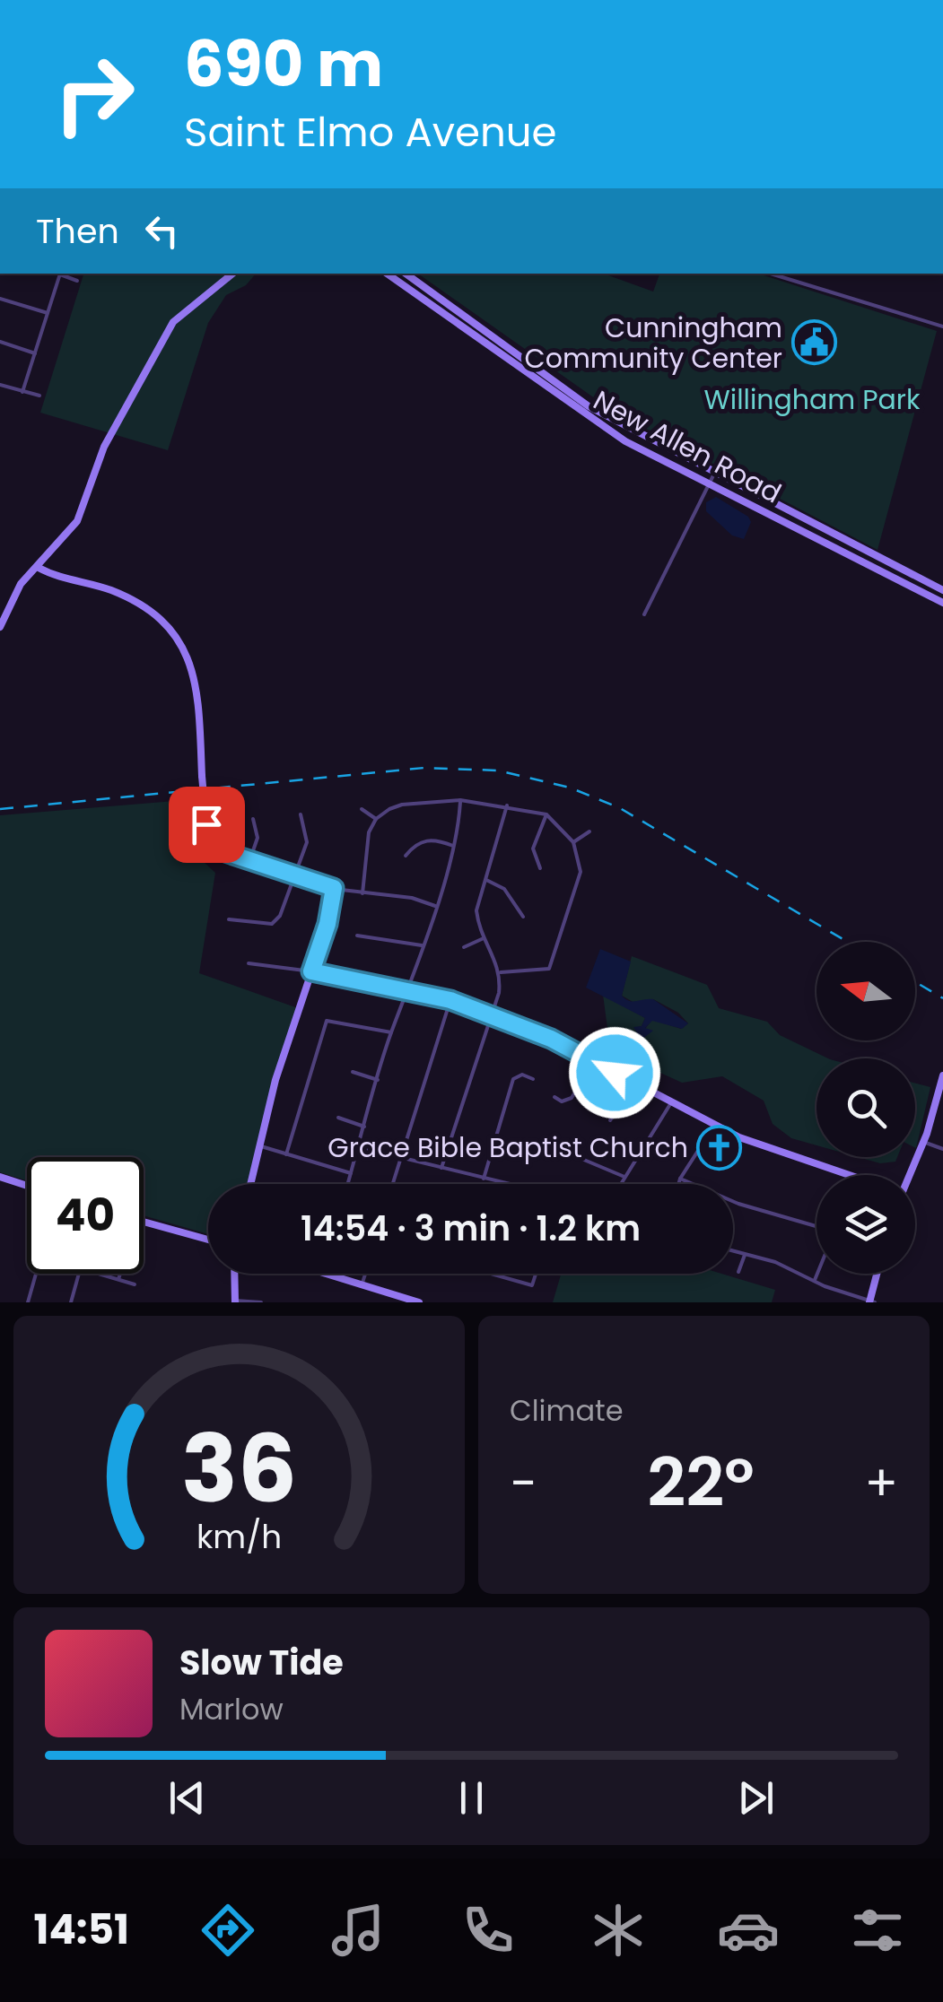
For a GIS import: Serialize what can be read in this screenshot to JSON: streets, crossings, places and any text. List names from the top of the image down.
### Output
{
  "streets": {
    "street": ["New Allen Road"]
  },
  "parks": ["Willingham Park"],
  "places": {
    "public building": ["Cunningham Community Center"],
    "church": ["Grace Bible Baptist Church"]
  },
  "north": "left",
  "page": {
    "turn": ["690 m", "Saint Elmo Avenue"],
    "then": "Then",
    "limit": "40",
    "trip": "14:54 · 3 min · 1.2 km",
    "tile": "Climate",
    "heat": ["−", "22°", "+"],
    "song": ["Slow Tide", "Marlow"],
    "tabs": "14:51",
    "gauge": ["36", "km/h"]
  }
}
